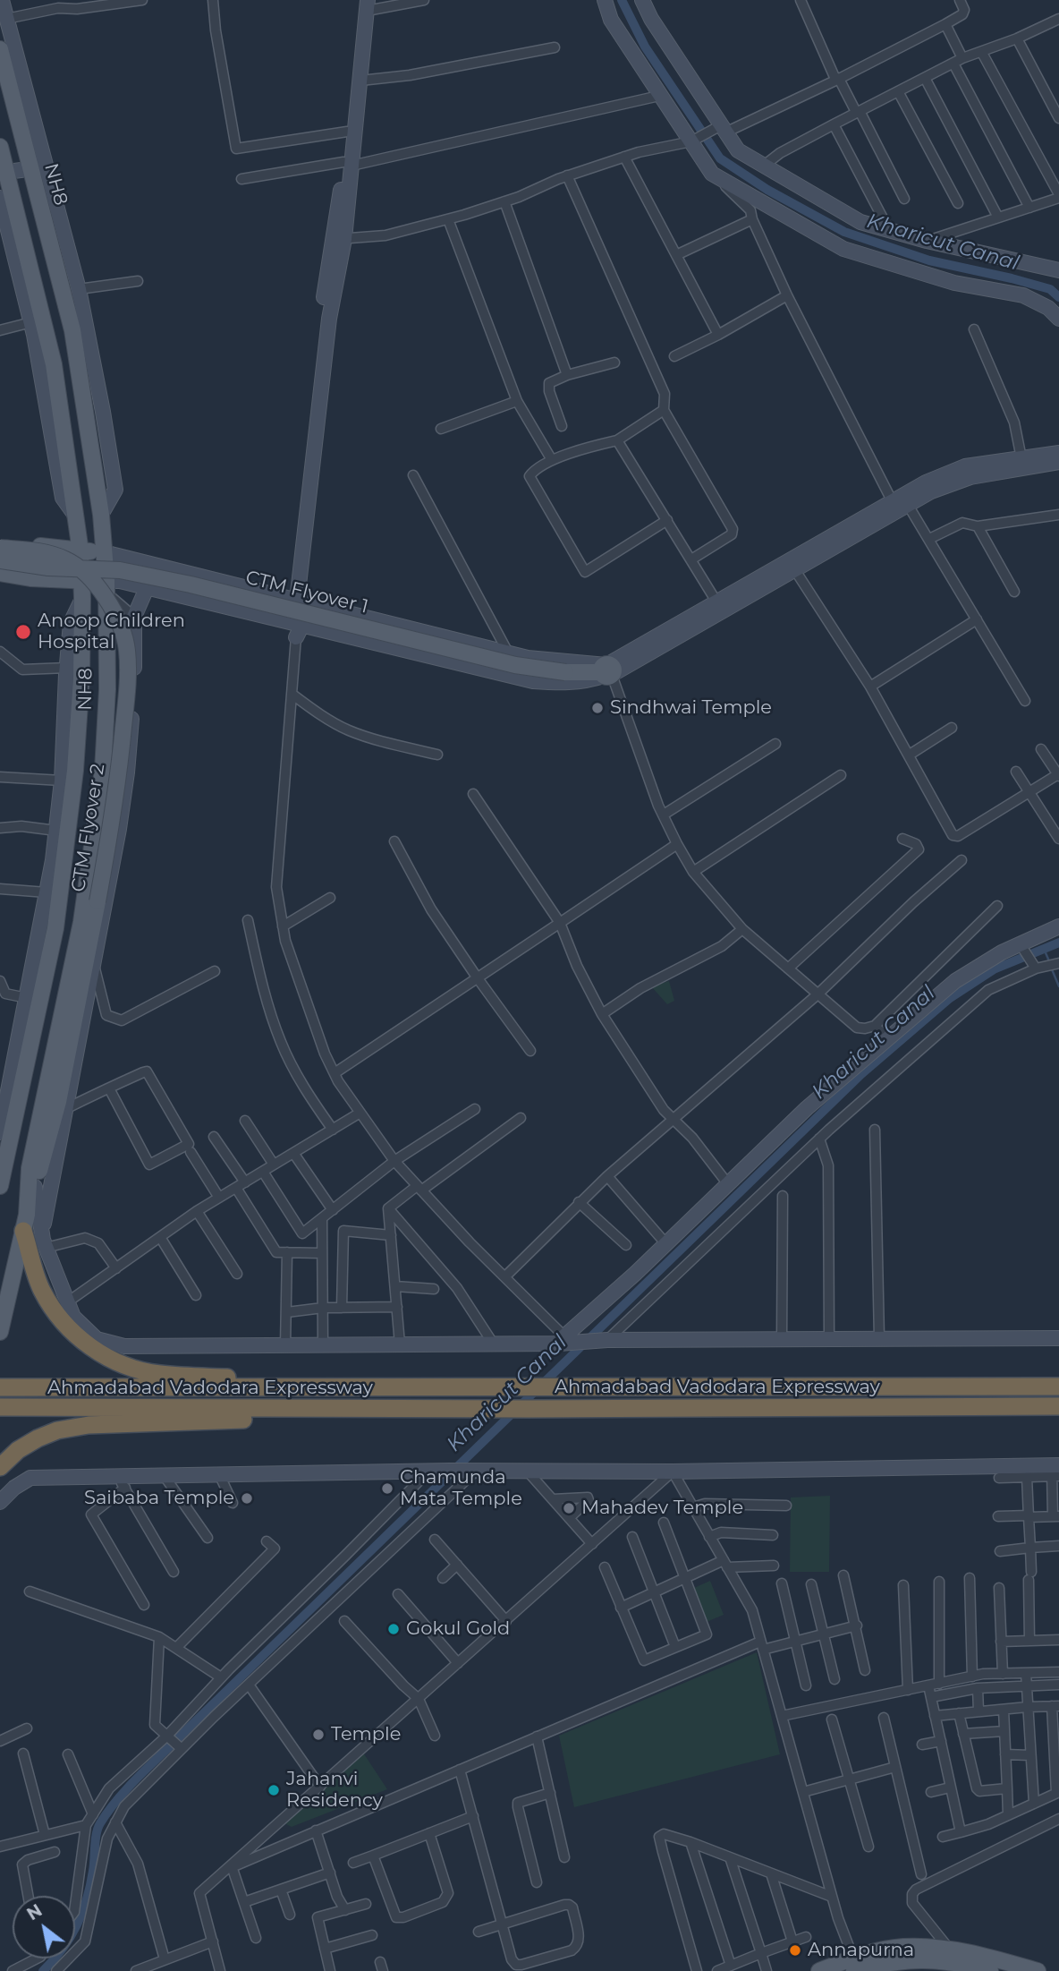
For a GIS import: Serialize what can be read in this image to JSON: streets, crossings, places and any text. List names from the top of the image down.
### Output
{
  "streets": {
    "highway": ["Ahmadabad Vadodara Expressway"],
    "main road": ["NH8", "CTM Flyover 1", "CTM Flyover 2"]
  },
  "crossings": [
    ["NH8", "CTM Flyover 2"]
  ],
  "water": ["Kharicut Canal"],
  "places": [
    "Anoop Children Hospital",
    "Sindhwai Temple",
    "Chamunda Mata Temple",
    "Saibaba Temple",
    "Mahadev Temple",
    "Gokul Gold",
    "Temple",
    "Jahanvi Residency",
    "Annapurna"
  ],
  "north": "top left"
}
